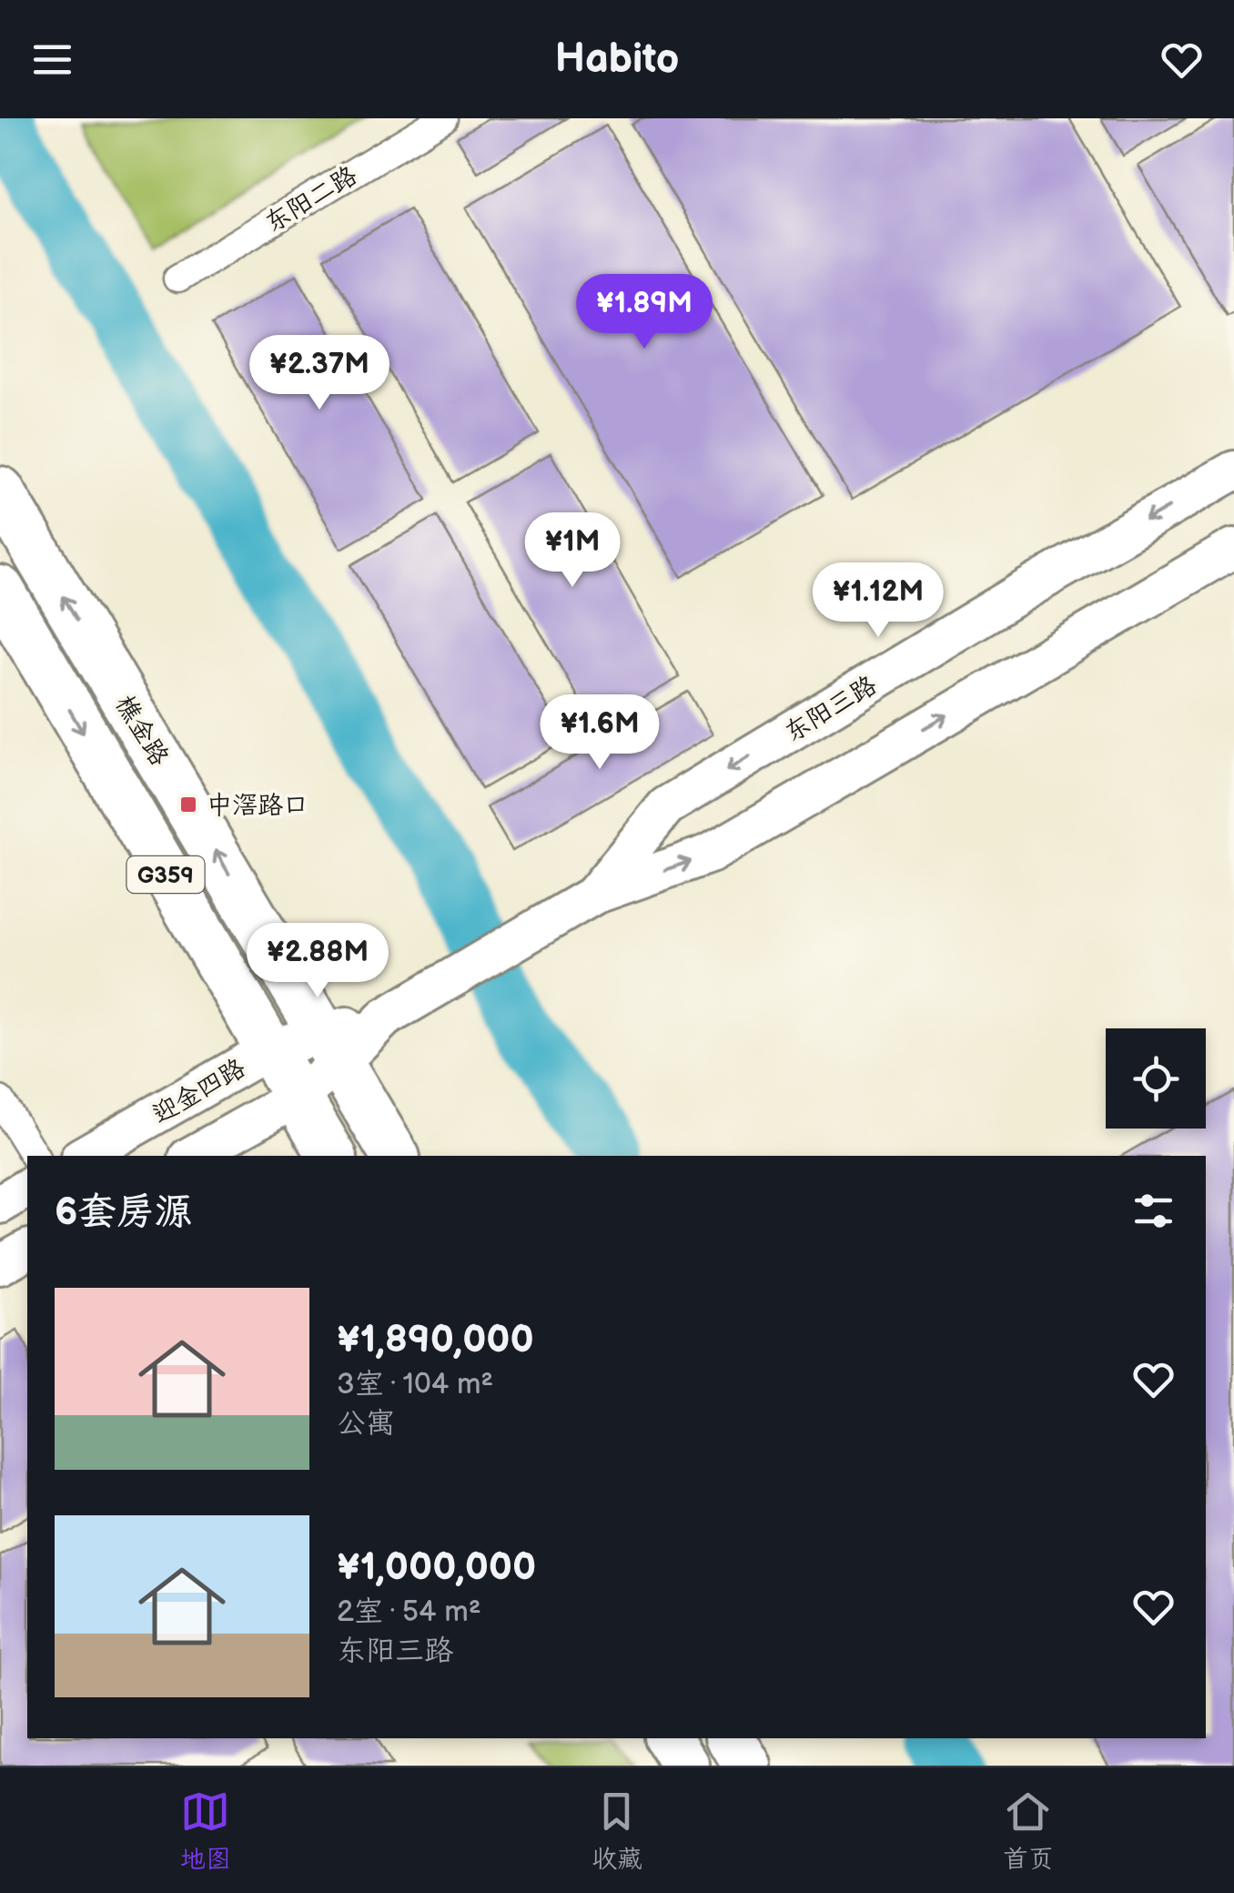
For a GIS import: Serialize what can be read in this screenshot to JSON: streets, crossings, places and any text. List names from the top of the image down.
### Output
{
  "streets": {
    "highway": ["樵金路", "G359"],
    "street": ["东阳二路", "东阳三路", "迎金四路"]
  },
  "crossings": [
    ["东阳三路", "樵金路"],
    ["东阳三路", "迎金四路"],
    ["樵金路", "迎金四路"]
  ],
  "places": {
    "transit": ["中滘路口"]
  },
  "page": {
    "header": "Habito",
    "price": [
      "¥1.89M",
      "¥2.37M",
      "¥1M",
      "¥1.12M",
      "¥1.6M",
      "¥2.88M"
    ],
    "heading": "6套房源",
    "list": [
      {
        "name": "¥1,890,000",
        "note": "3室 · 104 m² · 公寓"
      },
      {
        "name": "¥1,000,000",
        "note": "2室 · 54 m² · 东阳三路"
      }
    ],
    "tabs": ["地图", "收藏", "首页"]
  }
}
